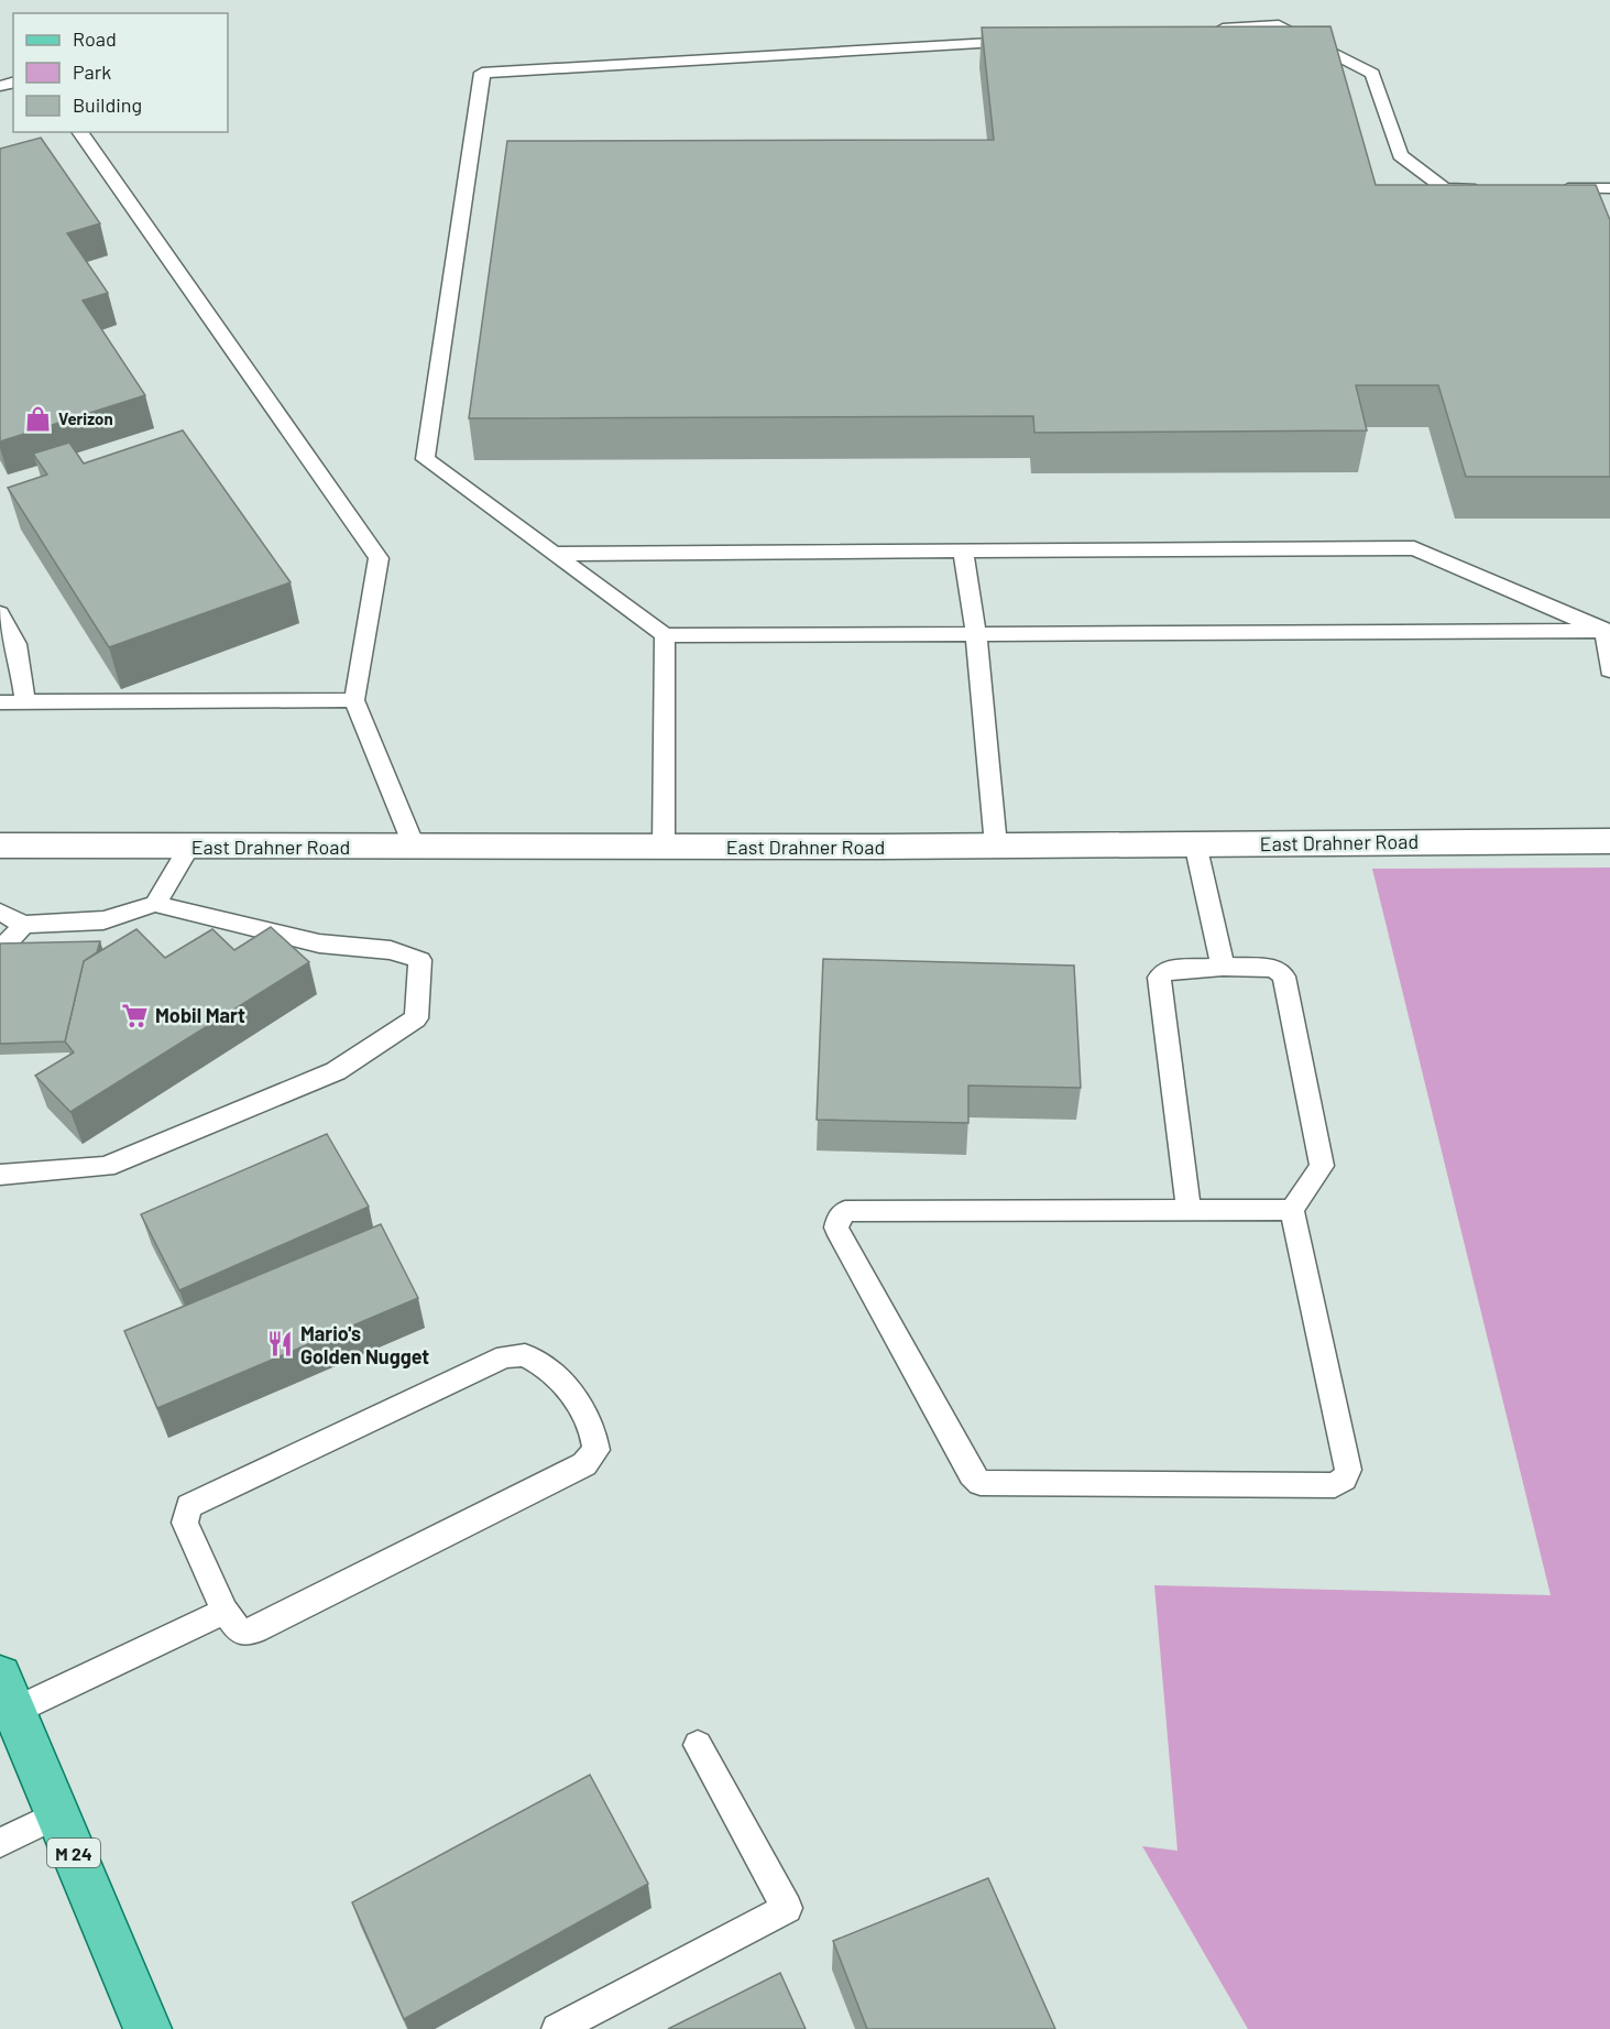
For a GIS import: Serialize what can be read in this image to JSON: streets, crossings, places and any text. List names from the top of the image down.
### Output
{
  "streets": {
    "main road": ["M 24"],
    "street": ["East Drahner Road"]
  },
  "places": {
    "shop": ["Verizon"],
    "supermarket": ["Mobil Mart"],
    "restaurant": ["Mario's Golden Nugget"]
  },
  "legend": ["Road", "Park", "Building"]
}
